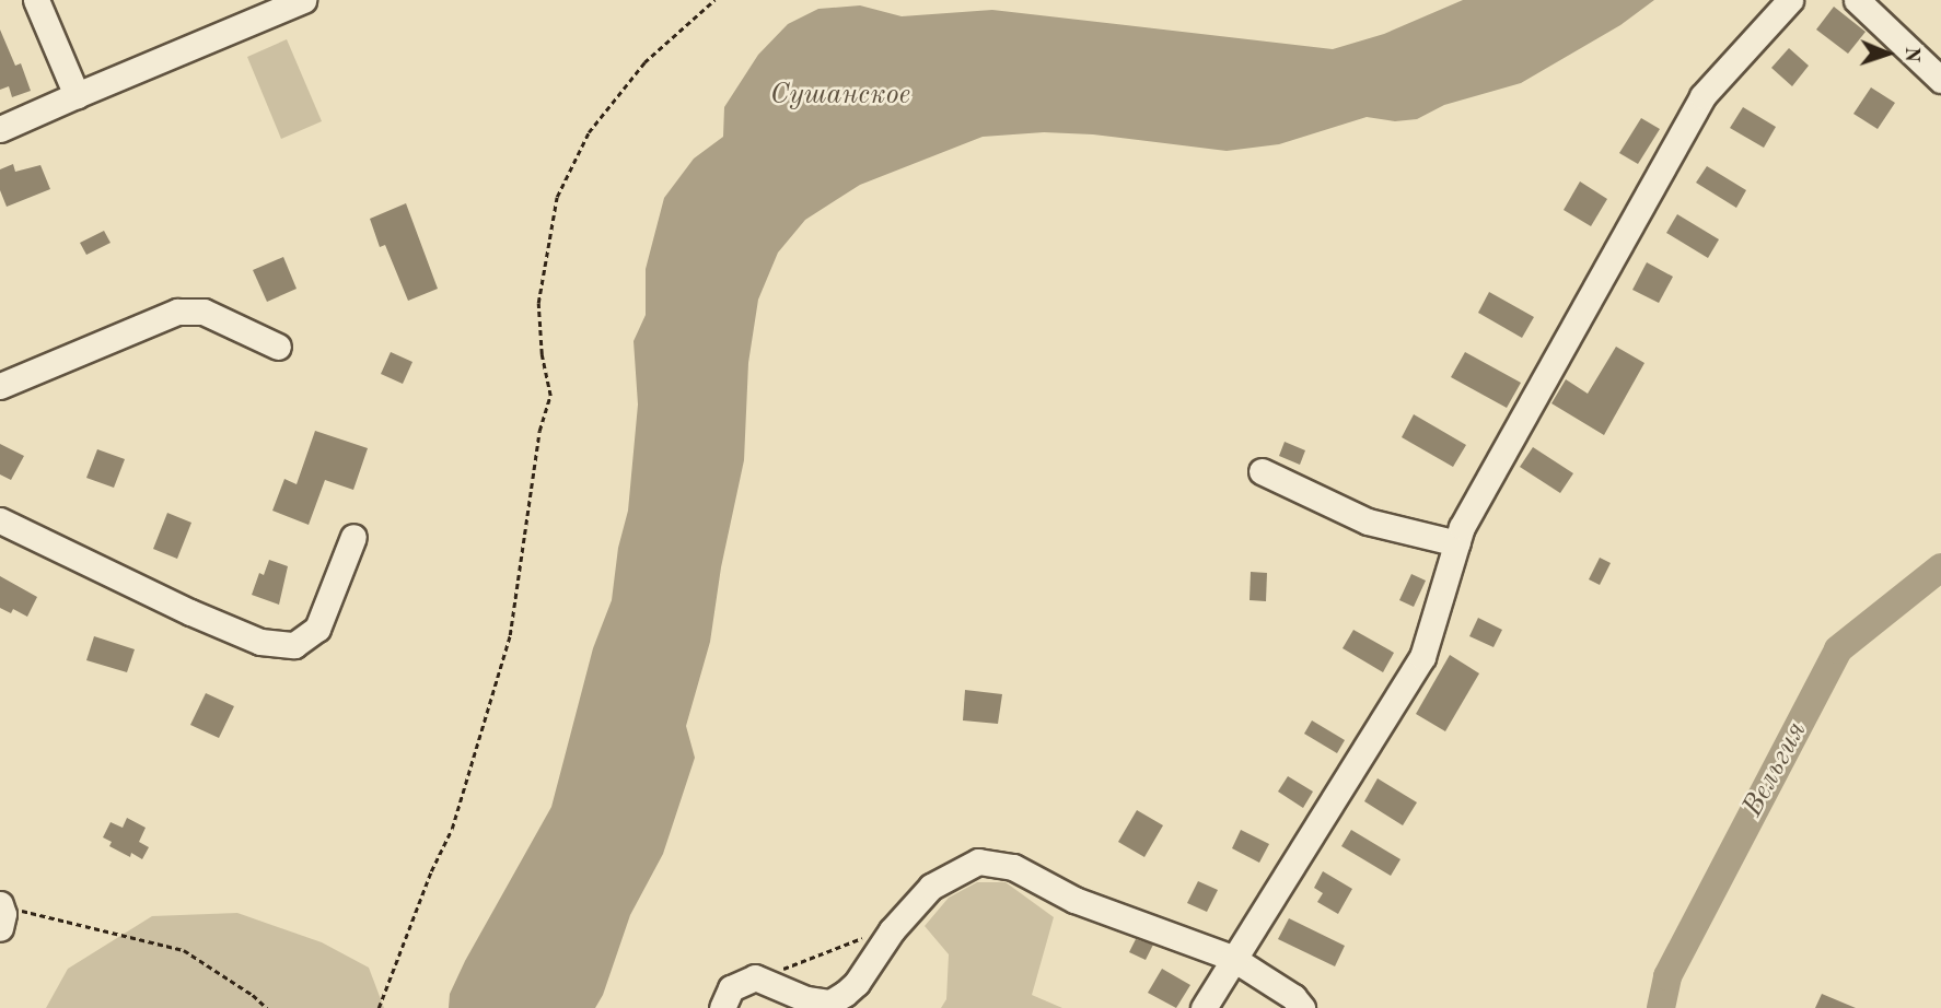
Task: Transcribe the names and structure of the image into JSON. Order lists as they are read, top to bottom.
{
  "water": ["Сушанское", "Вельгия"],
  "north": "right"
}
